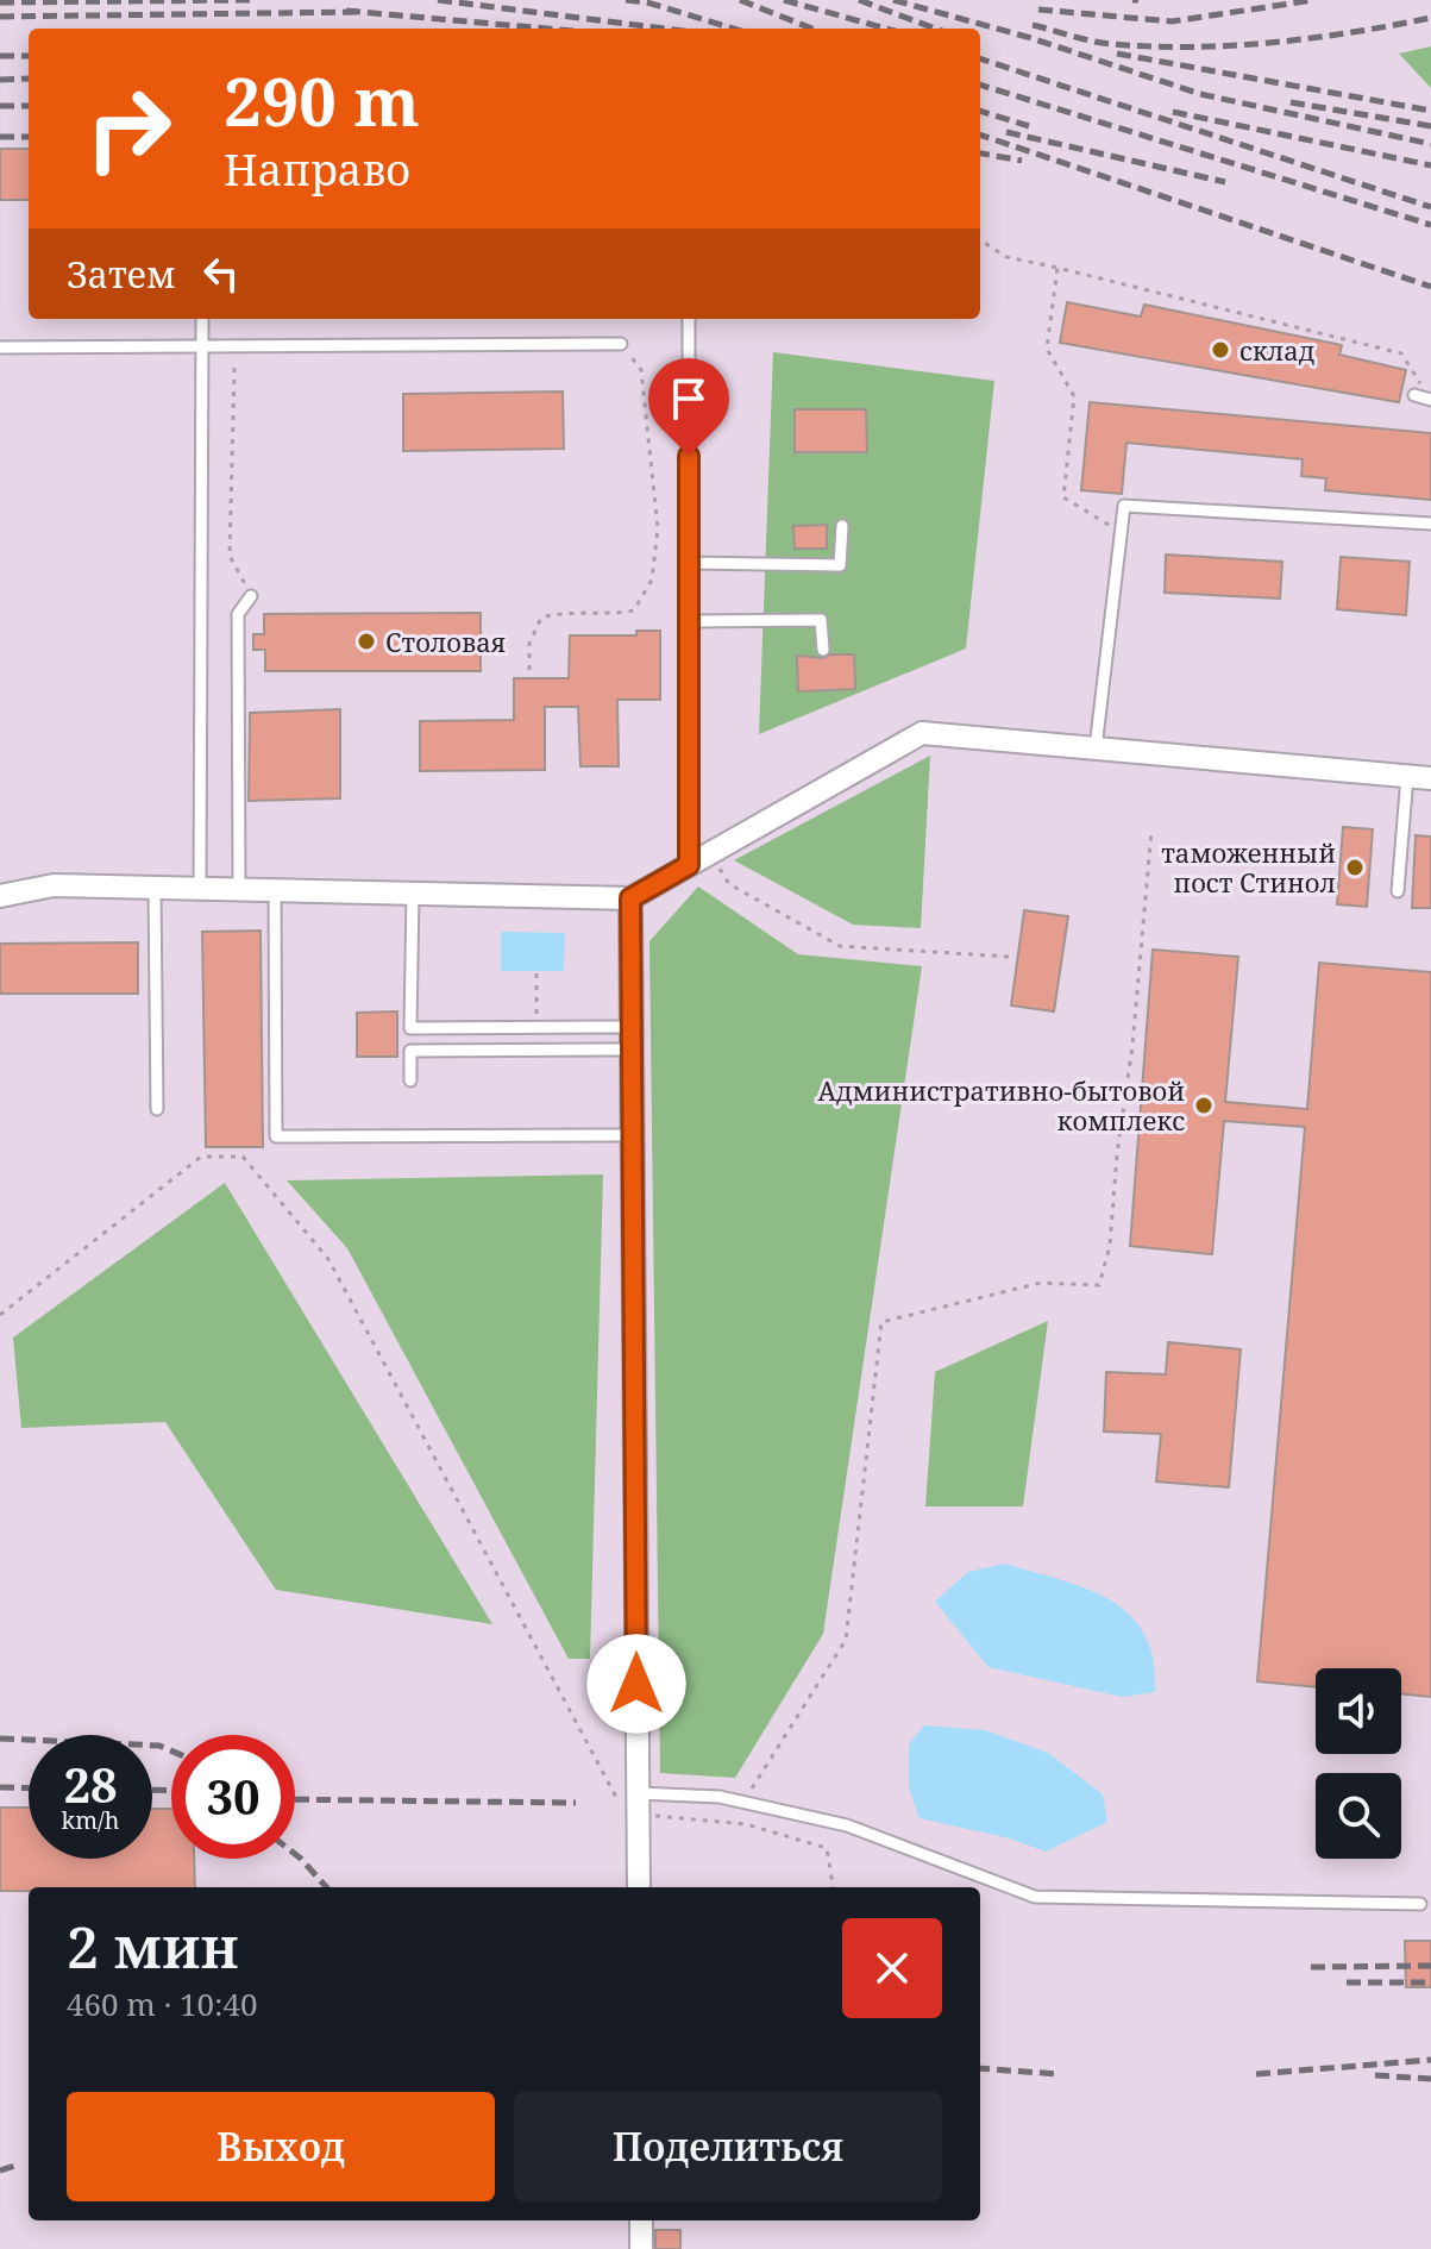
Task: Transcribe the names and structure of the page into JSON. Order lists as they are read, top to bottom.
{
  "places": [
    "склад",
    "Столовая",
    "таможенный пост Стинол",
    "Административно-бытовой комплекс"
  ],
  "page": {
    "turn": ["290 m", "Направо"],
    "then": "Затем",
    "speed": "28 km/h",
    "limit": "30",
    "heading": ["2 мин", "460 m · 10:40"],
    "buttons": ["Выход", "Поделиться"]
  }
}
